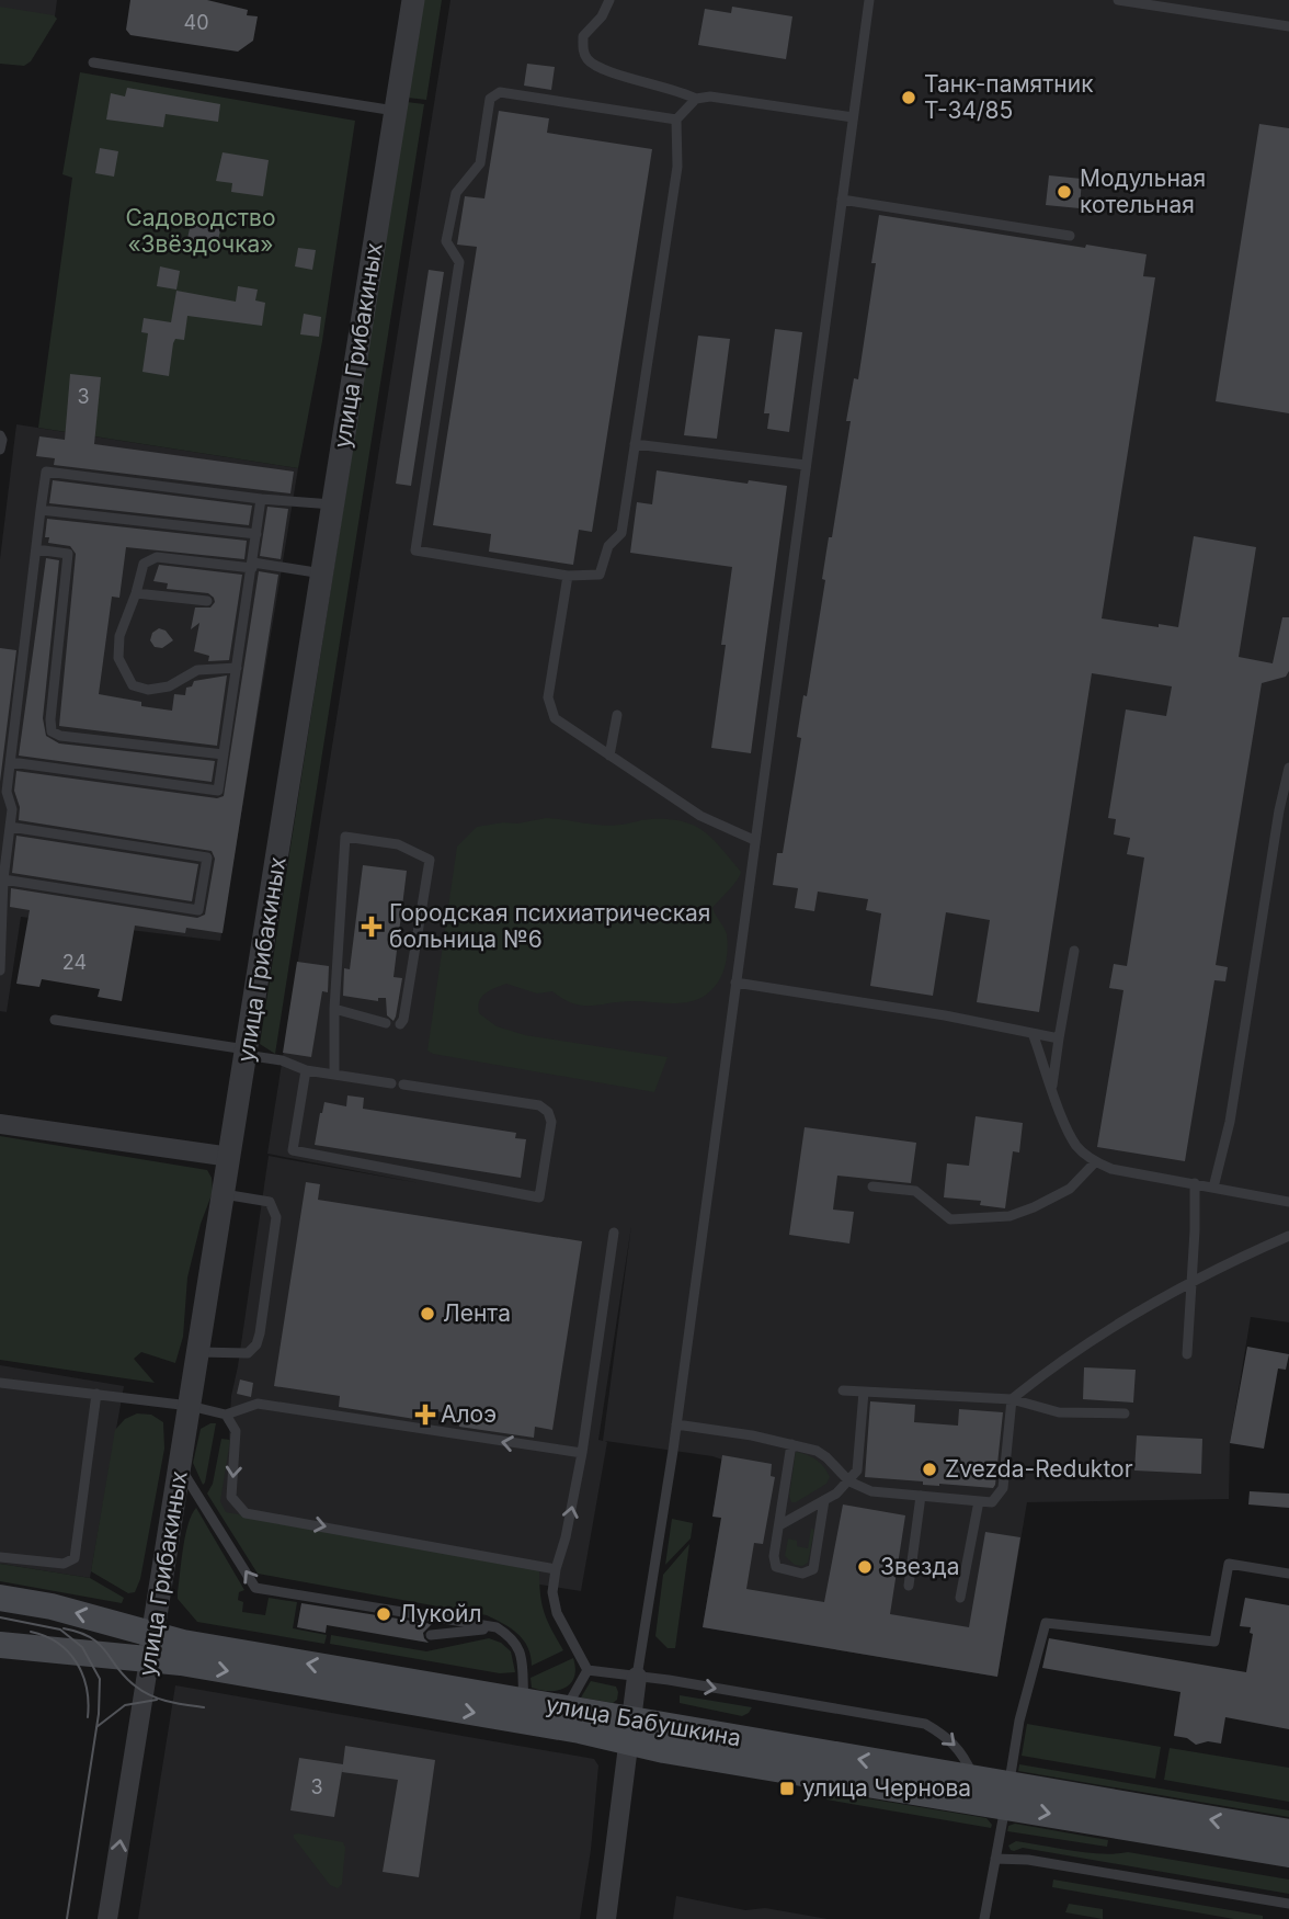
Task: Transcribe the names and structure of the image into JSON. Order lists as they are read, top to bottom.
{
  "streets": {
    "main road": ["улица Бабушкина"],
    "street": ["улица Грибакиных"]
  },
  "crossings": [
    ["улица Грибакиных", "улица Бабушкина"]
  ],
  "parks": ["Садоводство «Звёздочка»"],
  "places": {
    "other": [
      "Танк-памятник Т-34/85",
      "Модульная котельная",
      "Лента",
      "Zvezda-Reduktor",
      "Звезда",
      "Лукойл"
    ],
    "health": ["Городская психиатрическая больница №6", "Алоэ"],
    "transit": ["улица Чернова"]
  },
  "house_numbers": [
    "40",
    "3",
    "24",
    "3"
  ]
}
